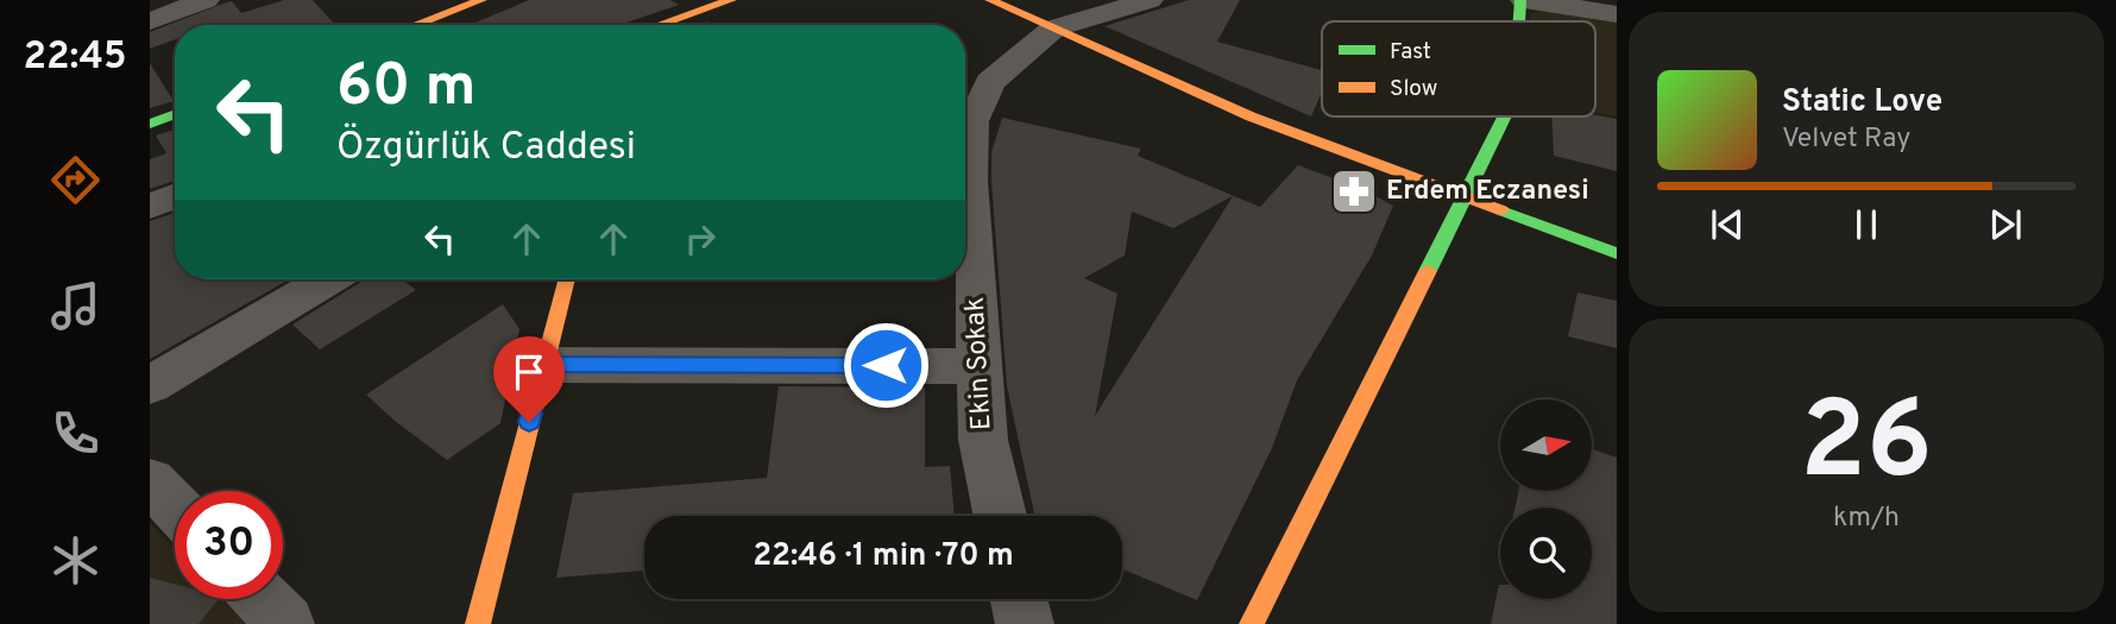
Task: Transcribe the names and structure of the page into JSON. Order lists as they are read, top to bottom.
{
  "streets": {
    "street": ["Ekin Sokak"]
  },
  "places": {
    "pharmacy": ["Erdem Eczanesi"]
  },
  "legend": ["Fast", "Slow"],
  "north": "right",
  "page": {
    "tabs": "22:45",
    "turn": ["60 m", "Özgürlük Caddesi"],
    "song": ["Static Love", "Velvet Ray"],
    "tile": ["26", "km/h"],
    "limit": "30",
    "trip": "22:46 · 1 min · 70 m"
  }
}
